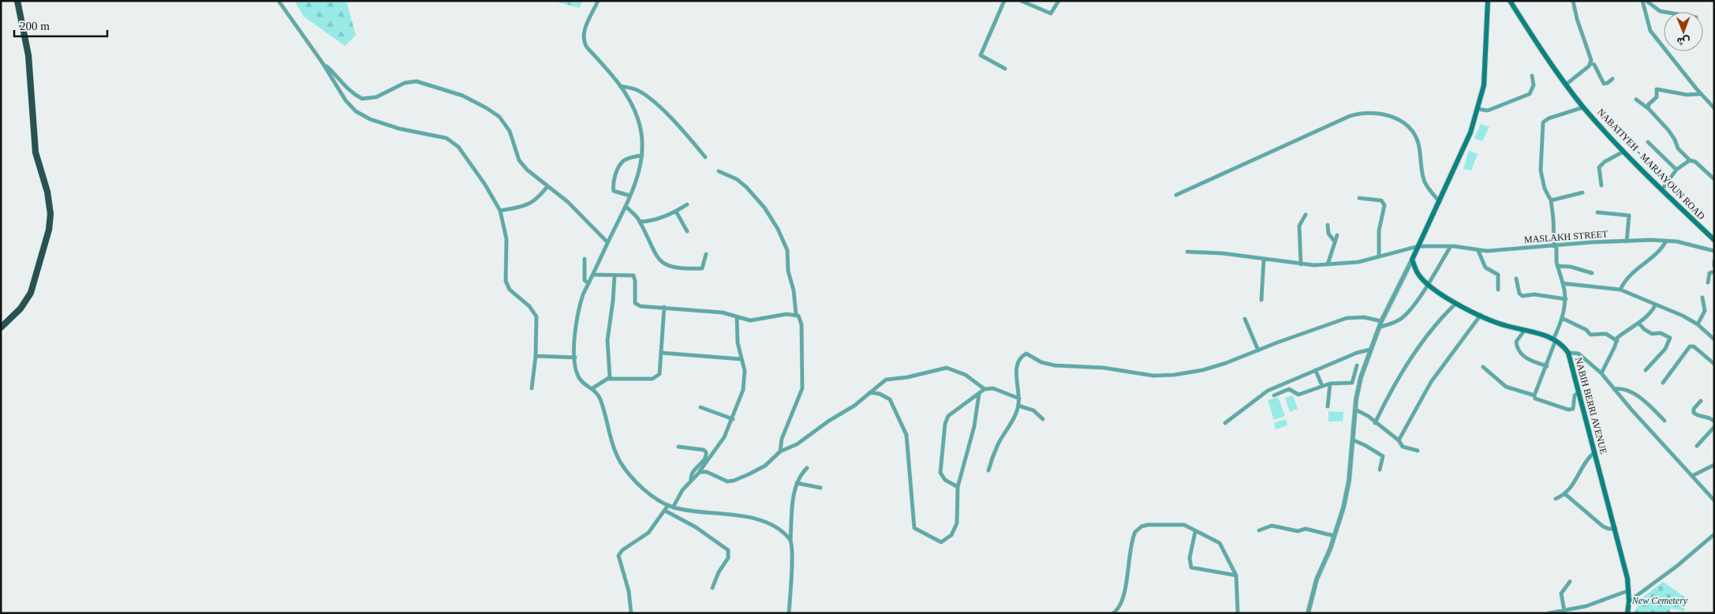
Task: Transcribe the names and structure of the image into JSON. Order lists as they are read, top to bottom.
{
  "streets": {
    "main road": ["NABATIYEH - MARJAYOUN ROAD", "NABIH BERRI AVENUE"],
    "street": ["MASLAKH STREET"]
  },
  "parks": ["New Cemetery"],
  "scale_bar": "200 m",
  "north": "bottom"
}
